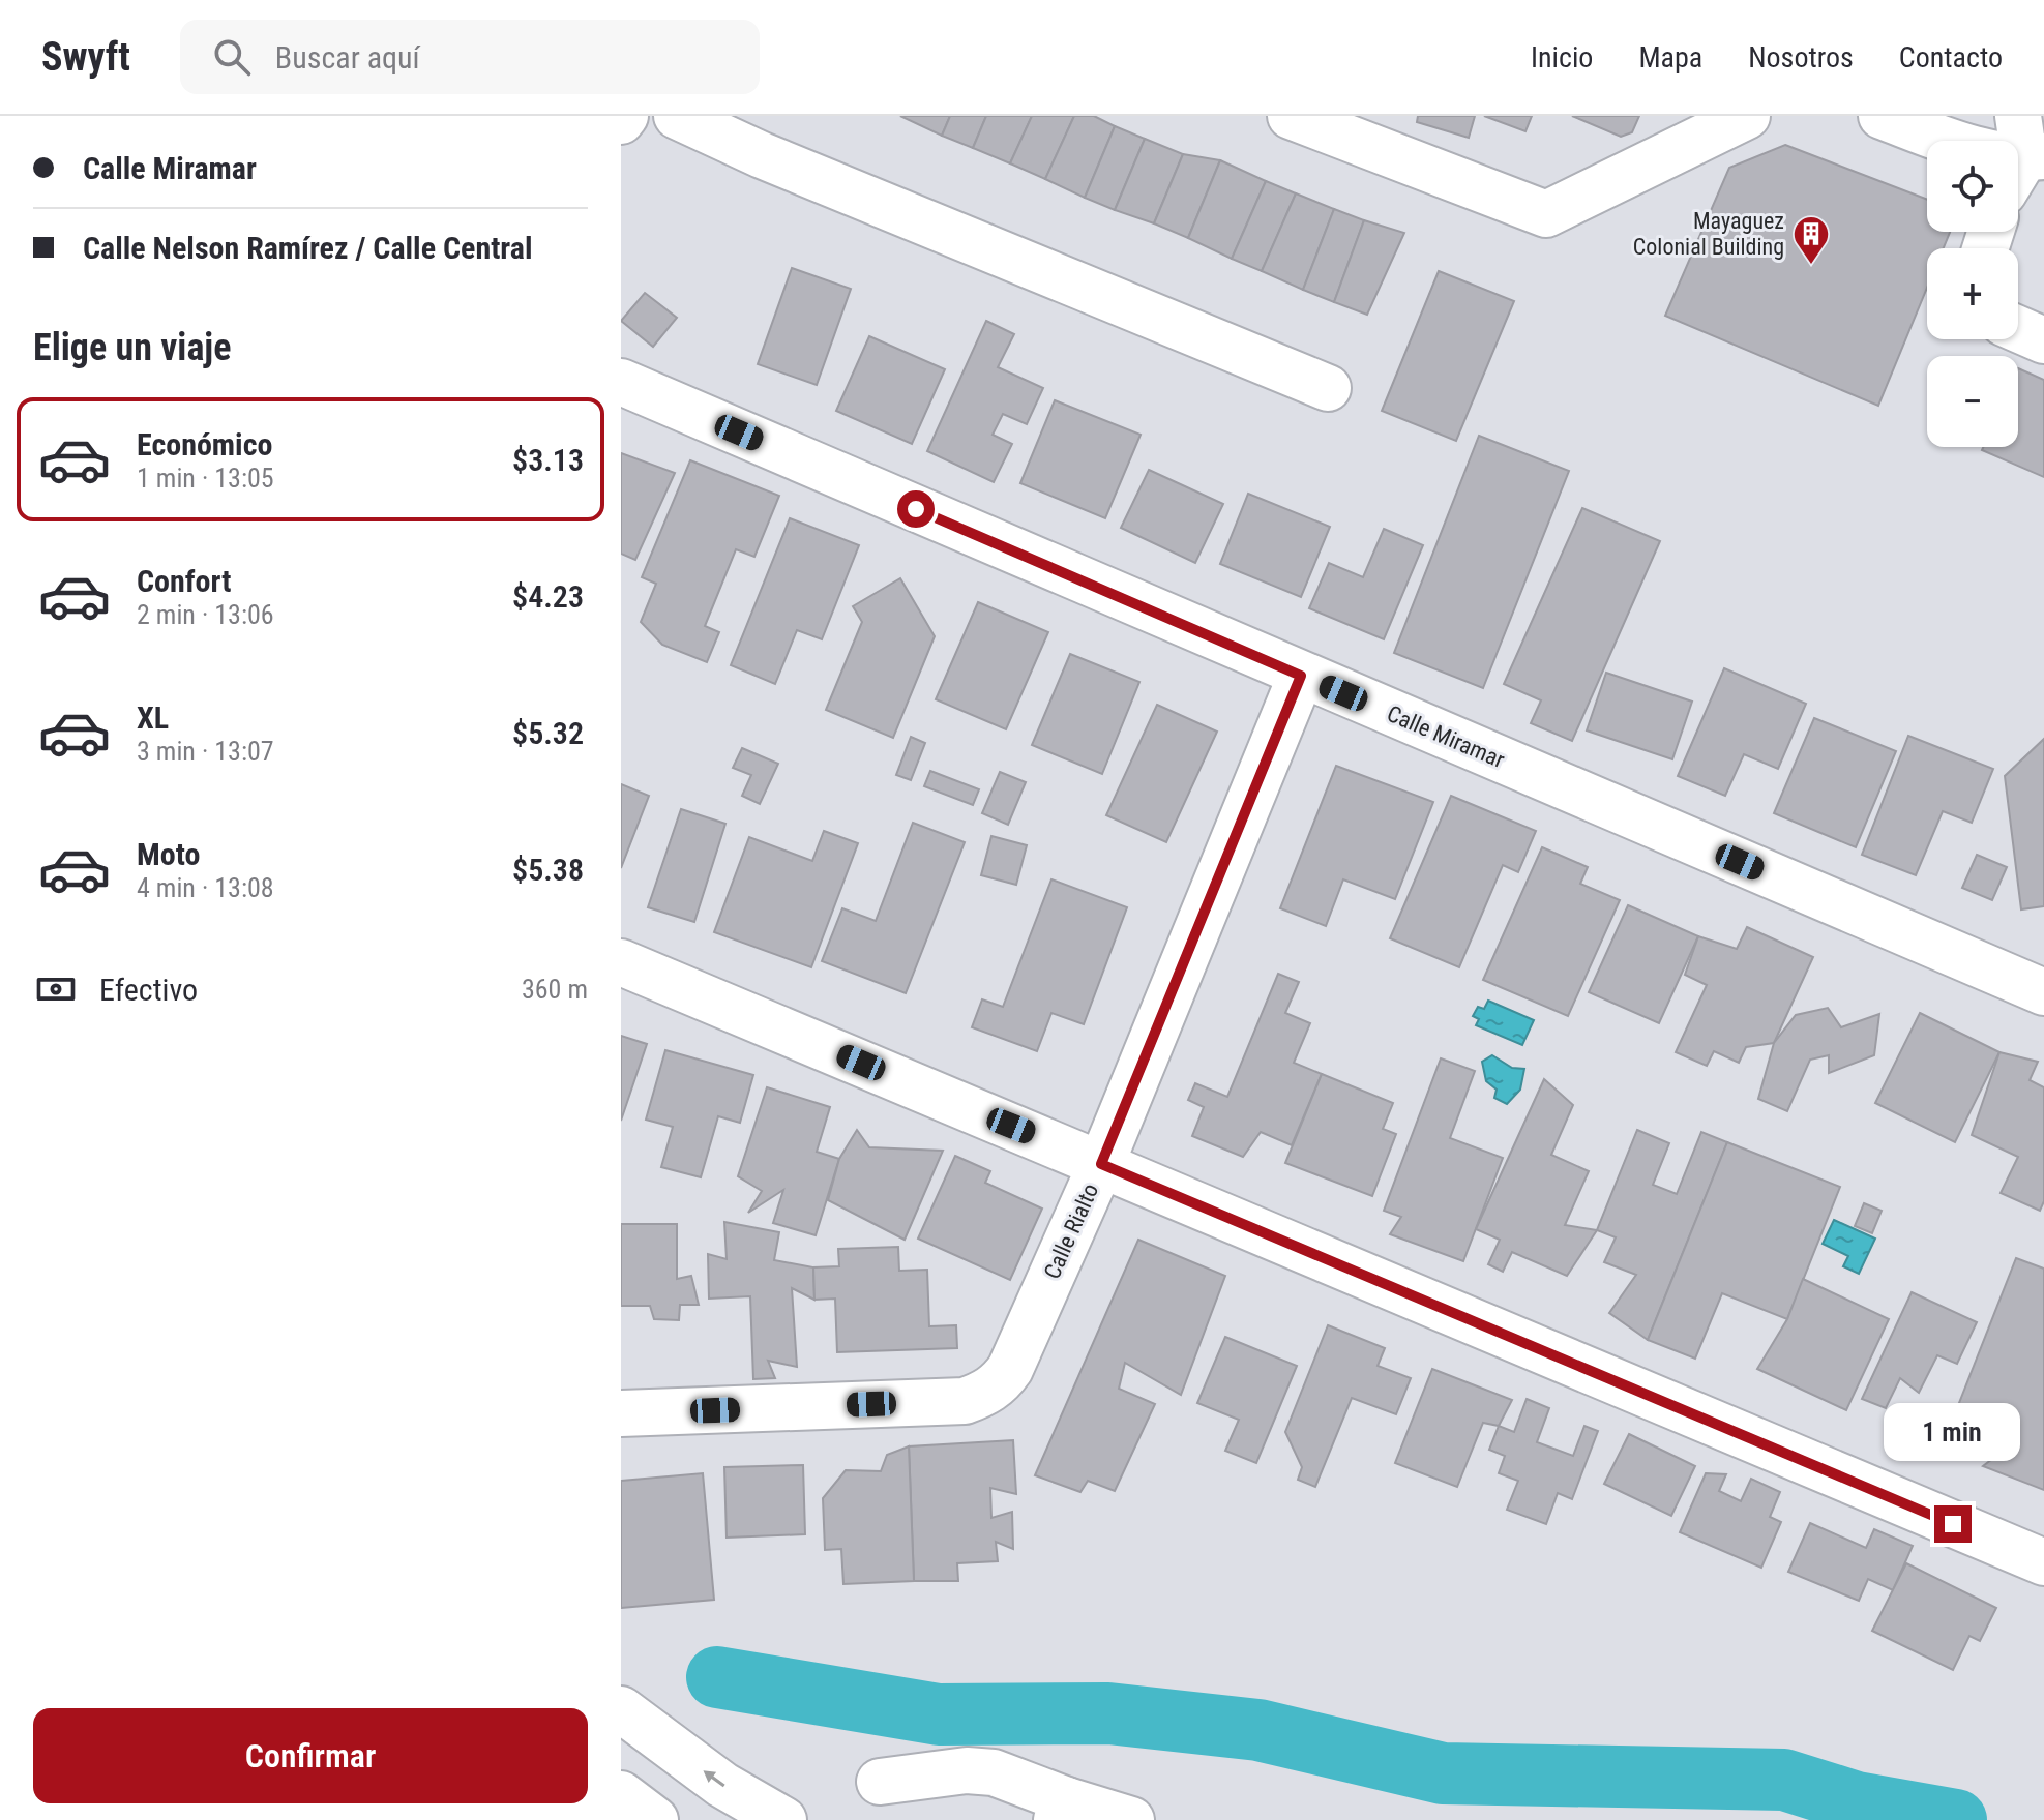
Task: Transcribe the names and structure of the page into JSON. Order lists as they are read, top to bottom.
{
  "streets": {
    "main road": ["Calle Miramar", "Calle Rialto"]
  },
  "crossings": [
    ["Calle Miramar", "Calle Rialto"]
  ],
  "places": {
    "building": ["Mayaguez Colonial Building"]
  },
  "page": {
    "header": "Swyft",
    "search": "Buscar aquí",
    "nav": [
      "Inicio",
      "Mapa",
      "Nosotros",
      "Contacto"
    ],
    "banner": ["Calle Miramar", "Calle Nelson Ramírez / Calle Central"],
    "map_buttons": ["+", "−"],
    "heading": "Elige un viaje",
    "list": [
      {
        "name": "Económico",
        "note": "1 min · 13:05",
        "value": "$3.13"
      },
      {
        "name": "Confort",
        "note": "2 min · 13:06",
        "value": "$4.23"
      },
      {
        "name": "XL",
        "note": "3 min · 13:07",
        "value": "$5.32"
      },
      {
        "name": "Moto",
        "note": "4 min · 13:08",
        "value": "$5.38"
      }
    ],
    "pay": ["Efectivo", "360 m"],
    "bubble": "1 min",
    "buttons": "Confirmar"
  }
}
